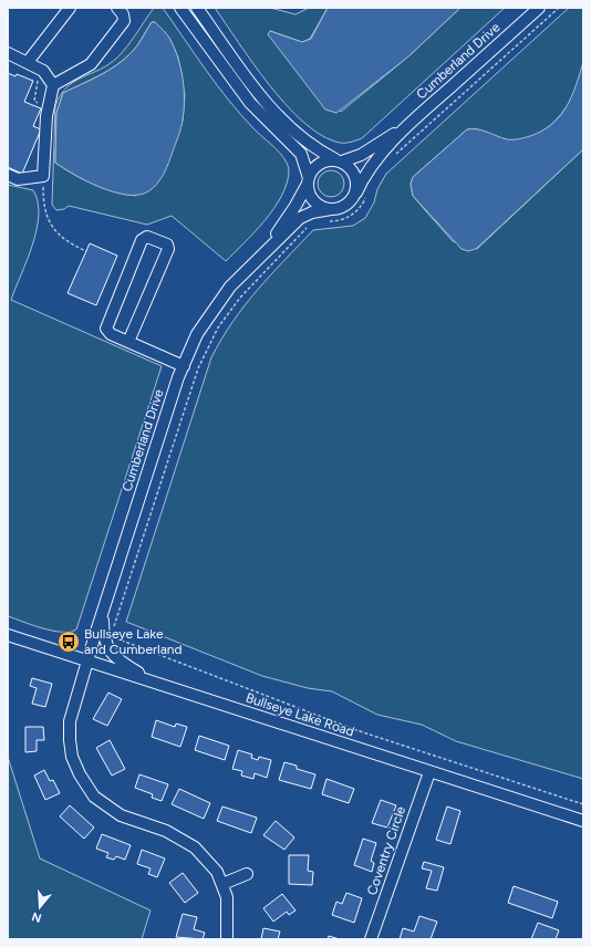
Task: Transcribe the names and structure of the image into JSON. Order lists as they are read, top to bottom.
{
  "streets": {
    "street": ["Cumberland Drive", "Bullseye Lake Road", "Coventry Circle"]
  },
  "crossings": [
    ["Cumberland Drive", "Bullseye Lake Road"],
    ["Bullseye Lake Road", "Coventry Circle"]
  ],
  "places": {
    "bus stop": ["Bullseye Lake and Cumberland"]
  },
  "north": "bottom"
}
